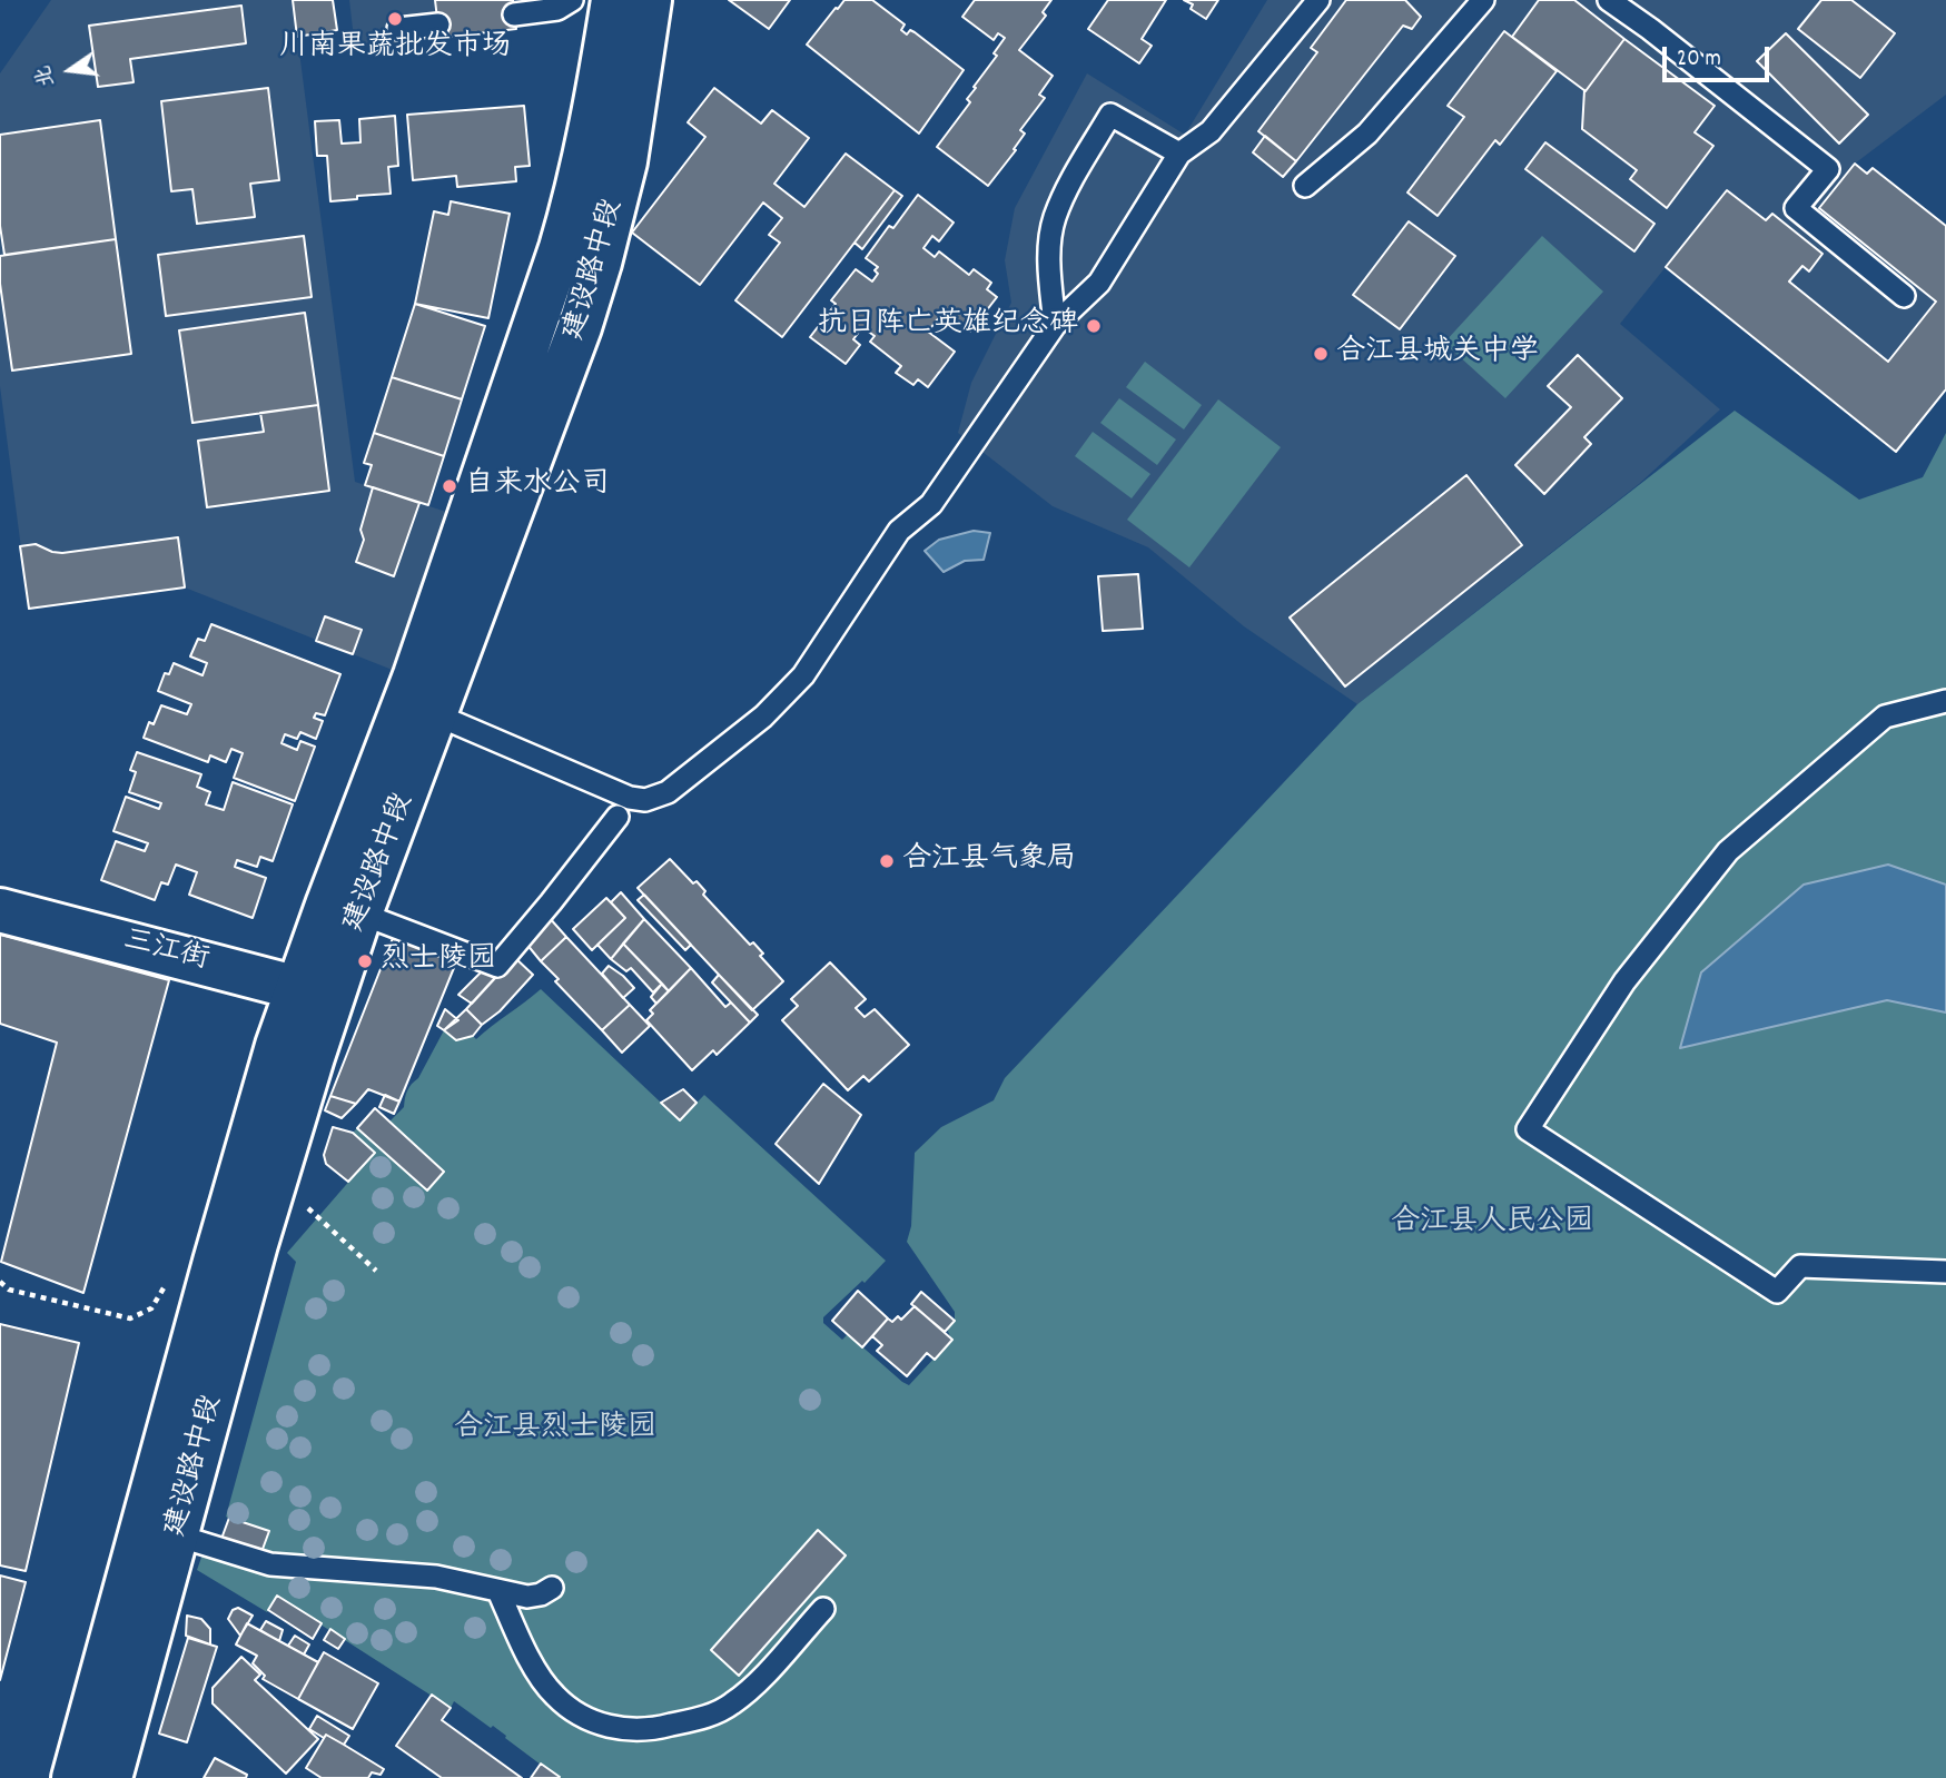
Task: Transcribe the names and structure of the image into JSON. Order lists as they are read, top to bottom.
{
  "streets": {
    "main road": ["建设路中段", "三江街"]
  },
  "crossings": [
    ["建设路中段", "三江街"]
  ],
  "parks": ["合江县人民公园", "合江县烈士陵园"],
  "places": [
    "川南果蔬批发市场",
    "抗日阵亡英雄纪念碑",
    "合江县城关中学",
    "自来水公司",
    "合江县气象局",
    "烈士陵园"
  ],
  "scale_bar": "20 m",
  "north": "left"
}
